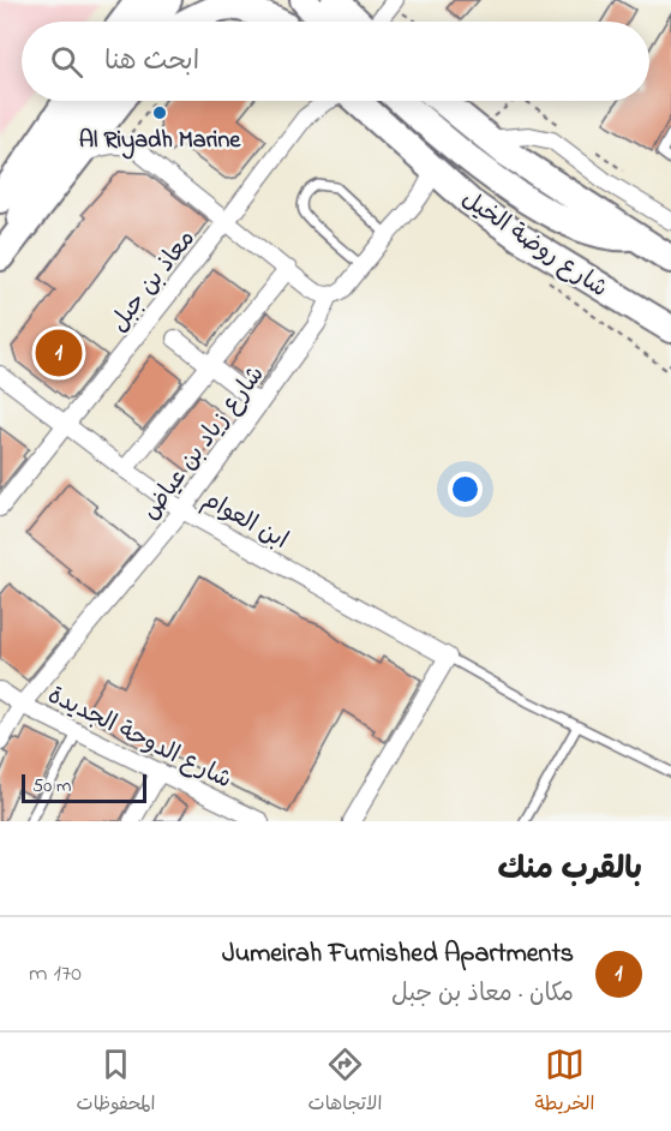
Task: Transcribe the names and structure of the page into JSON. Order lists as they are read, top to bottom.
{
  "streets": {
    "main road": ["شارع روضة الخيل"],
    "street": [
      "معاذ بن جبل",
      "شارع زياد بن عياض",
      "ابن العوام",
      "شارع الدوحة الجديدة"
    ]
  },
  "crossings": [
    ["شارع روضة الخيل", "شارع زياد بن عياض"],
    ["معاذ بن جبل", "ابن العوام"],
    ["شارع زياد بن عياض", "ابن العوام"],
    ["شارع زياد بن عياض", "شارع الدوحة الجديدة"]
  ],
  "places": ["Al Riyadh Marine"],
  "scale_bar": "50 m",
  "page": {
    "search": "ابحث هنا",
    "pins": "1",
    "scale": "50 m",
    "heading": "بالقرب منك",
    "list": [
      {
        "mark": "1",
        "name": "Jumeirah Furnished Apartments",
        "note": "مكان · معاذ بن جبل",
        "value": "170 m"
      }
    ],
    "nav": ["الخريطة", "الاتجاهات", "المحفوظات"]
  }
}
